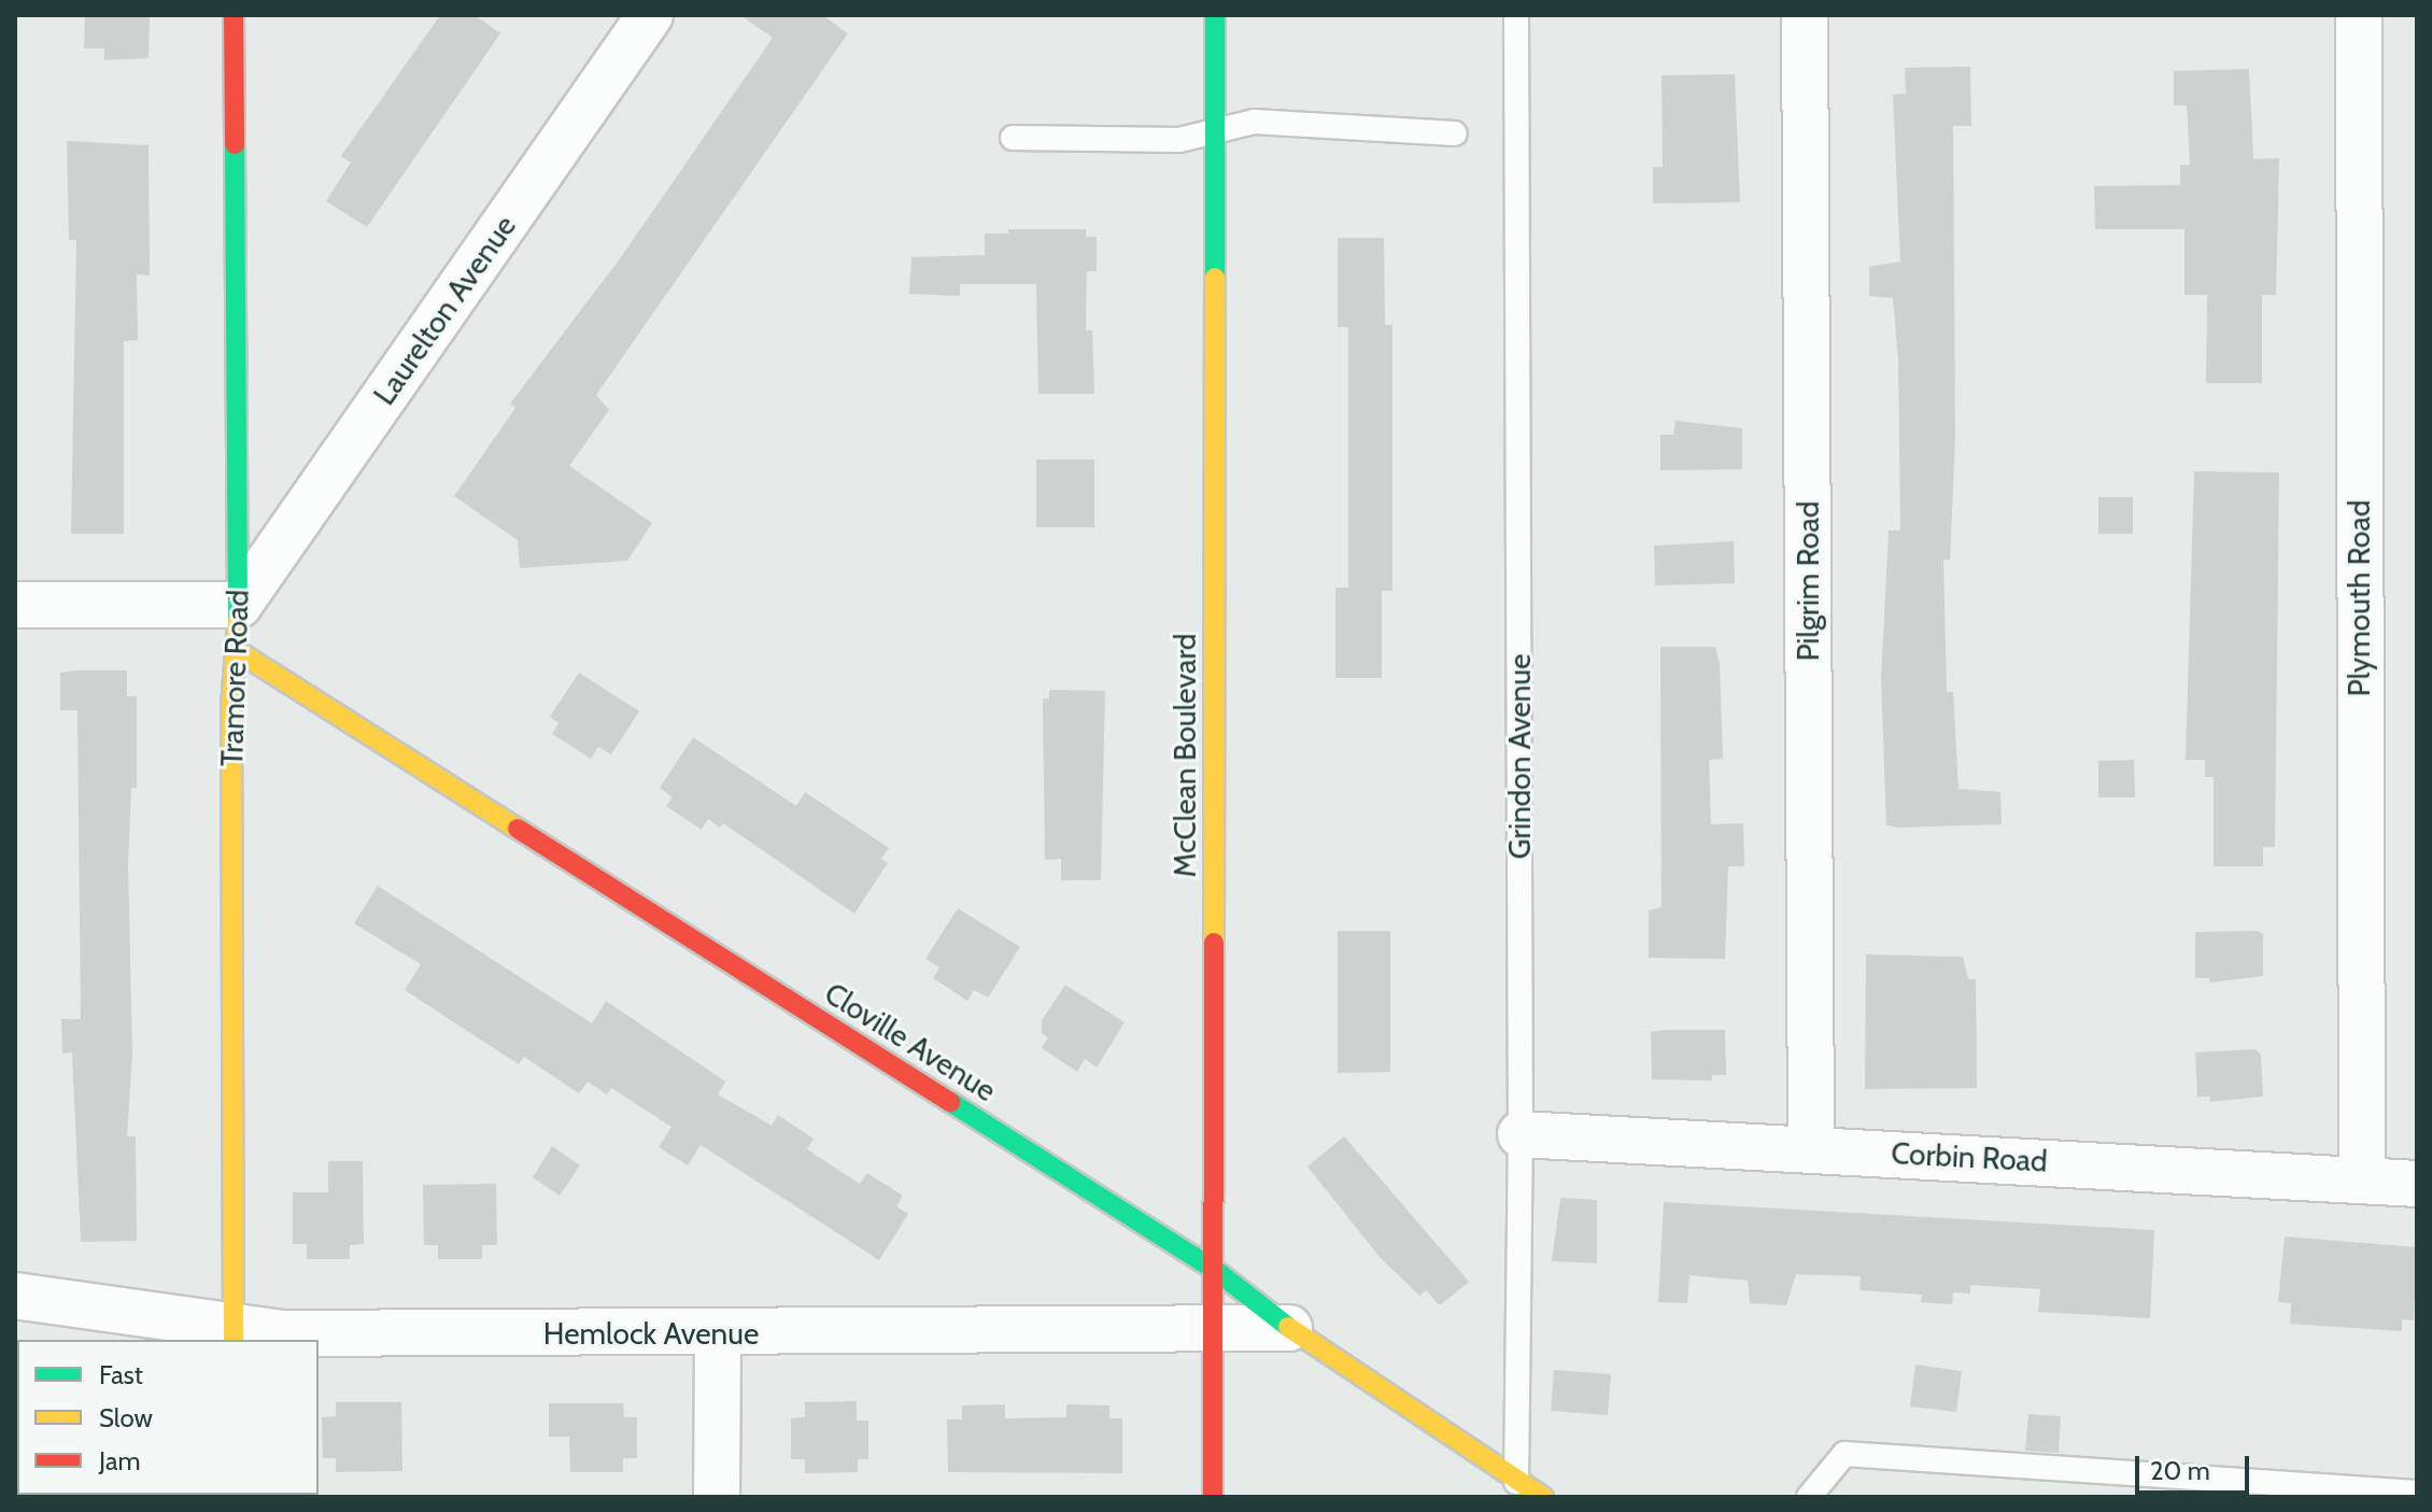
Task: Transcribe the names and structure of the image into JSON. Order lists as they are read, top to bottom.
{
  "streets": {
    "street": [
      "Laurelton Avenue",
      "Pilgrim Road",
      "Plymouth Road",
      "Tramore Road",
      "McClean Boulevard",
      "Cloville Avenue",
      "Corbin Road",
      "Hemlock Avenue"
    ],
    "lane": ["Grindon Avenue"]
  },
  "crossings": [
    ["Laurelton Avenue", "Tramore Road"],
    ["Pilgrim Road", "Corbin Road"],
    ["Plymouth Road", "Corbin Road"],
    ["Tramore Road", "Cloville Avenue"],
    ["Tramore Road", "Hemlock Avenue"],
    ["McClean Boulevard", "Cloville Avenue"],
    ["McClean Boulevard", "Hemlock Avenue"],
    ["Grindon Avenue", "Cloville Avenue"],
    ["Grindon Avenue", "Corbin Road"],
    ["Cloville Avenue", "Hemlock Avenue"]
  ],
  "legend": ["Fast", "Slow", "Jam"],
  "scale_bar": "20 m"
}
